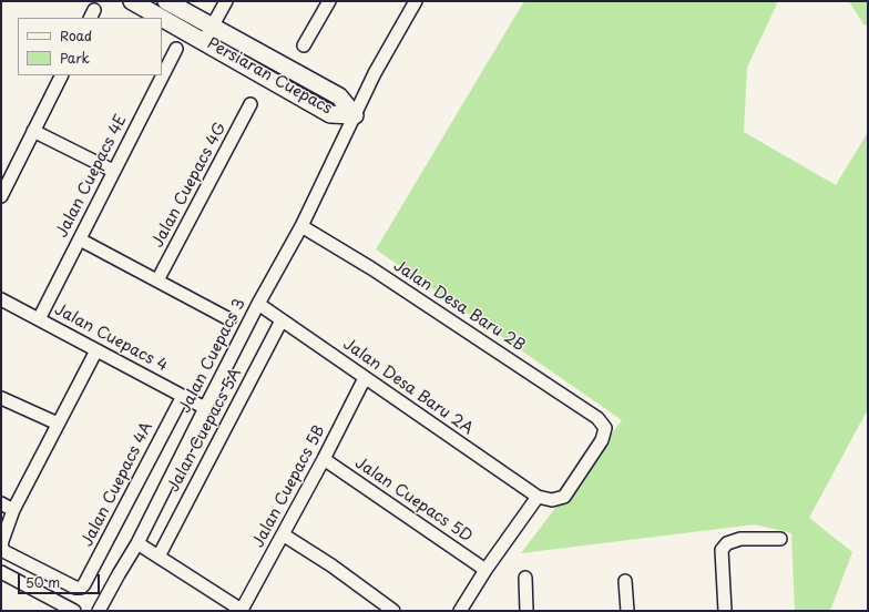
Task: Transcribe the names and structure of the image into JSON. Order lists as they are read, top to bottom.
{
  "streets": {
    "street": [
      "Persiaran Cuepacs",
      "Jalan Cuepacs 4E",
      "Jalan Cuepacs 4G",
      "Jalan Desa Baru 2B",
      "Jalan Cuepacs 4",
      "Jalan Cuepacs 3",
      "Jalan Desa Baru 2A",
      "Jalan Cuepacs 5A",
      "Jalan Cuepacs 4A",
      "Jalan Cuepacs 5B",
      "Jalan Cuepacs 5D"
    ]
  },
  "crossings": [
    ["Persiaran Cuepacs", "Jalan Cuepacs 3"],
    ["Jalan Cuepacs 4E", "Jalan Cuepacs 4"],
    ["Jalan Desa Baru 2B", "Jalan Cuepacs 3"],
    ["Jalan Desa Baru 2B", "Jalan Desa Baru 2A"],
    ["Jalan Cuepacs 4", "Jalan Cuepacs 3"],
    ["Jalan Cuepacs 4", "Jalan Cuepacs 4A"],
    ["Jalan Cuepacs 3", "Jalan Desa Baru 2A"],
    ["Jalan Desa Baru 2A", "Jalan Cuepacs 5A"],
    ["Jalan Desa Baru 2A", "Jalan Cuepacs 5B"],
    ["Jalan Cuepacs 5B", "Jalan Cuepacs 5D"]
  ],
  "legend": ["Road", "Park"],
  "scale_bar": "50 m"
}
